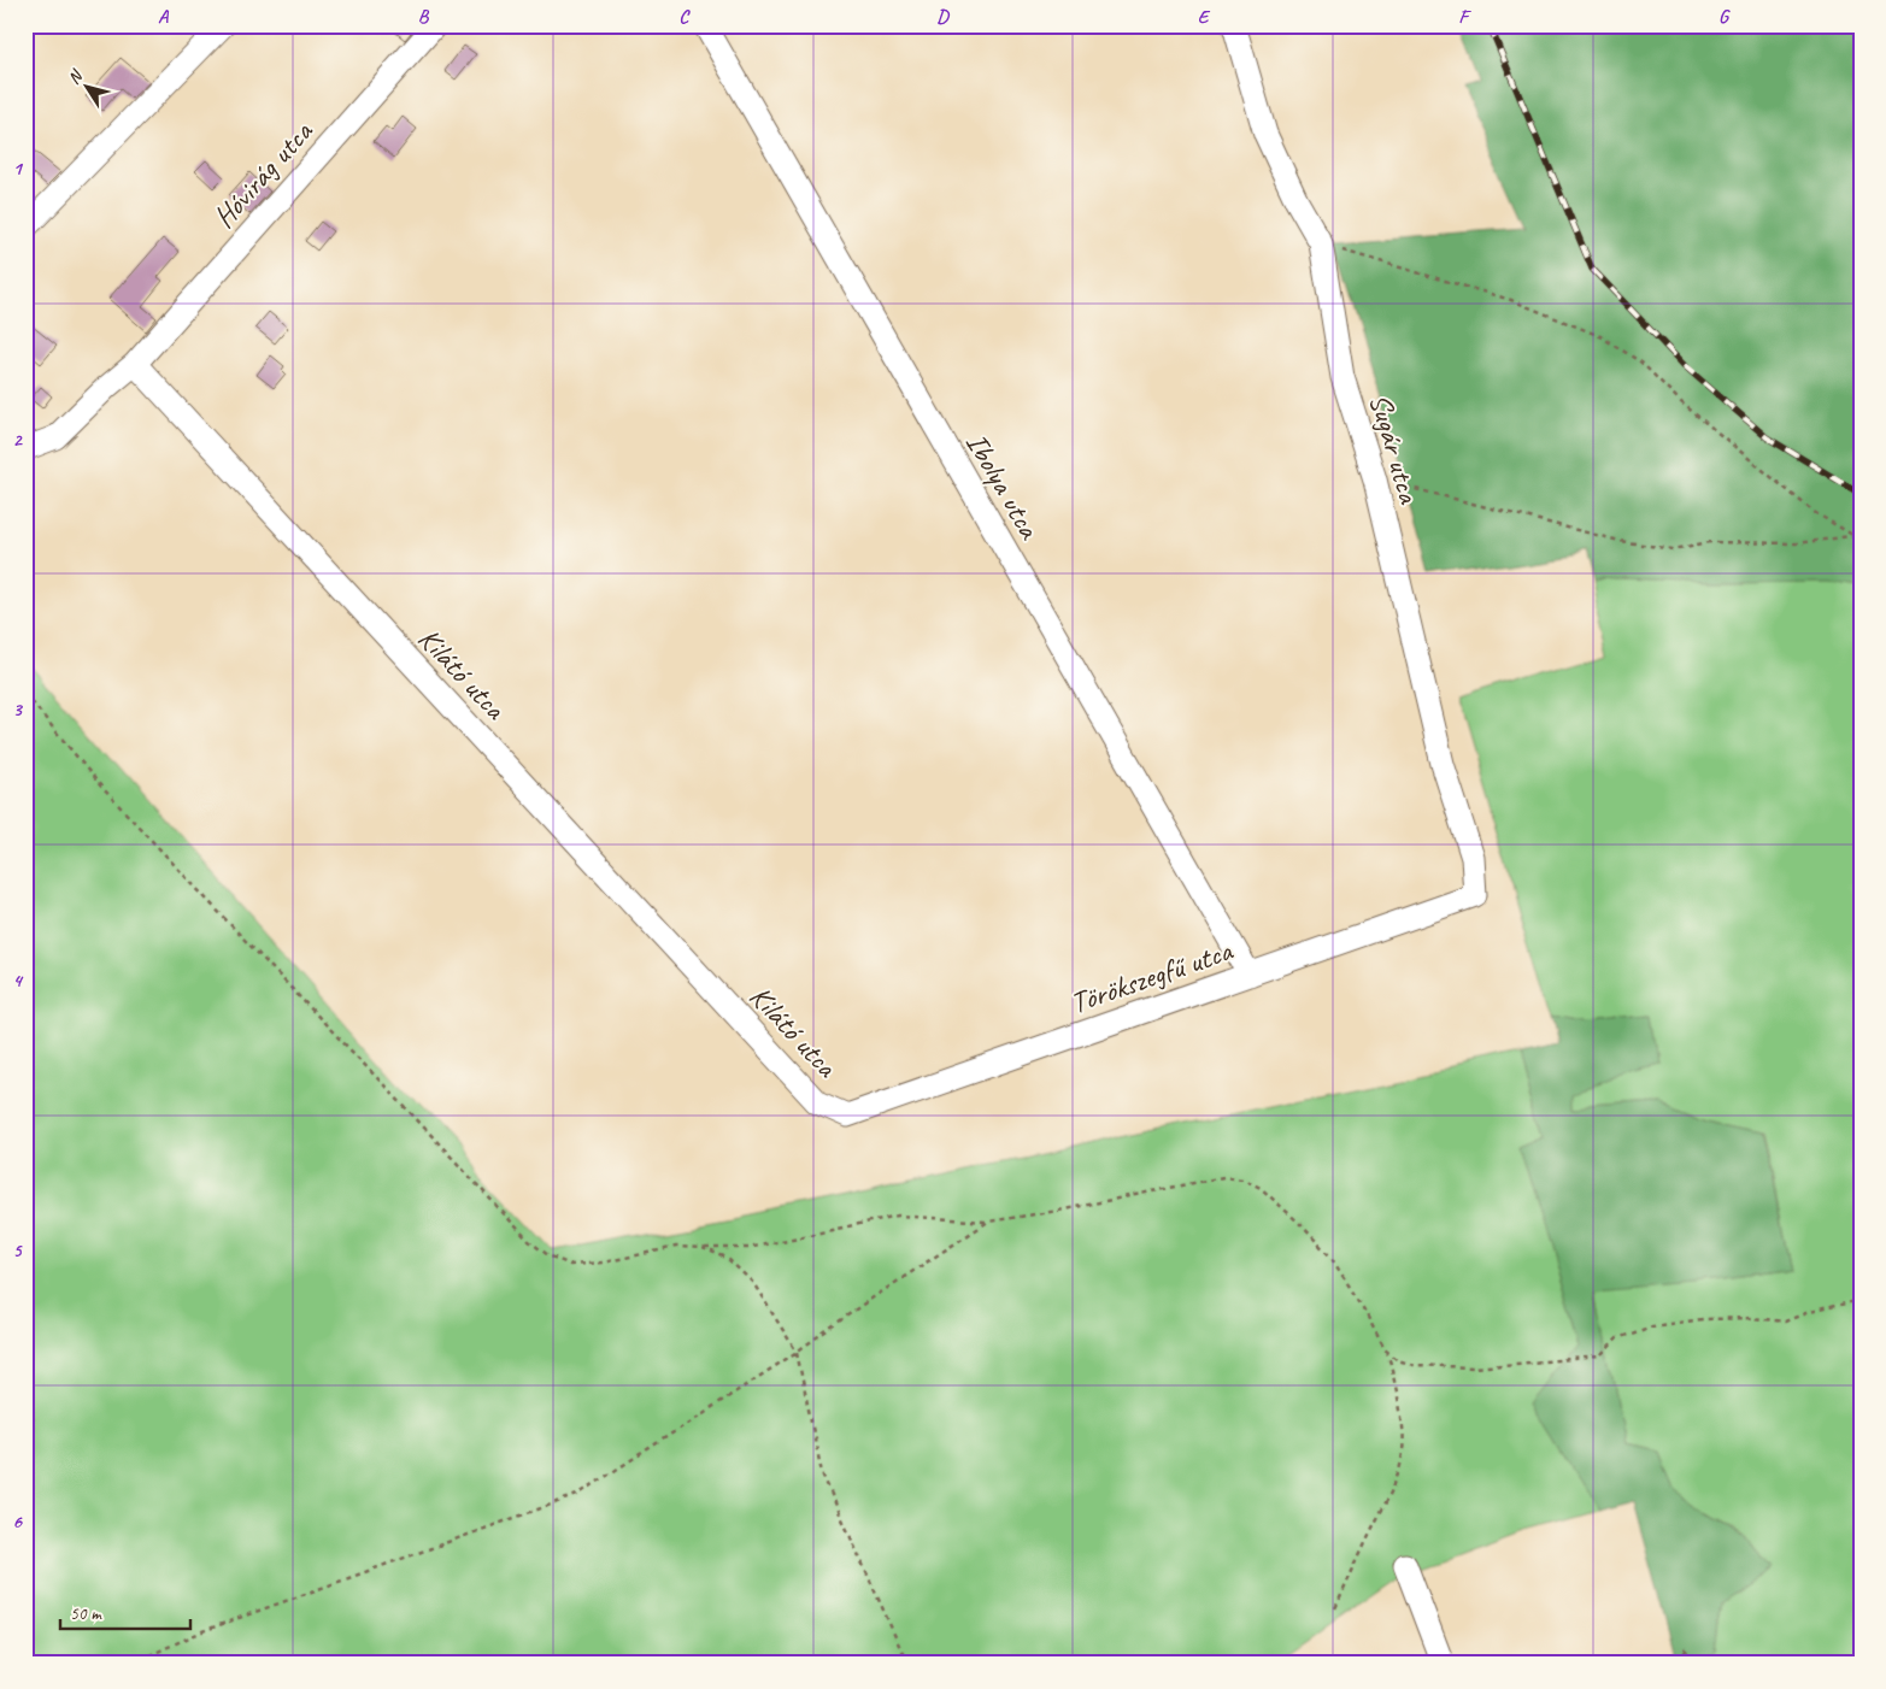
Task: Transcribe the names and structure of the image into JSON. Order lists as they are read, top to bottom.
{
  "streets": {
    "street": [
      "Hóvirág utca",
      "Sugár utca",
      "Ibolya utca",
      "Kilátó utca",
      "Törökszegfű utca"
    ]
  },
  "crossings": [
    ["Hóvirág utca", "Kilátó utca"],
    ["Sugár utca", "Törökszegfű utca"],
    ["Ibolya utca", "Törökszegfű utca"],
    ["Kilátó utca", "Törökszegfű utca"]
  ],
  "scale_bar": "50 m",
  "north": "top left",
  "grid": {
    "columns": [
      "A",
      "B",
      "C",
      "D",
      "E",
      "F",
      "G"
    ],
    "rows": [
      "1",
      "2",
      "3",
      "4",
      "5",
      "6"
    ]
  }
}
